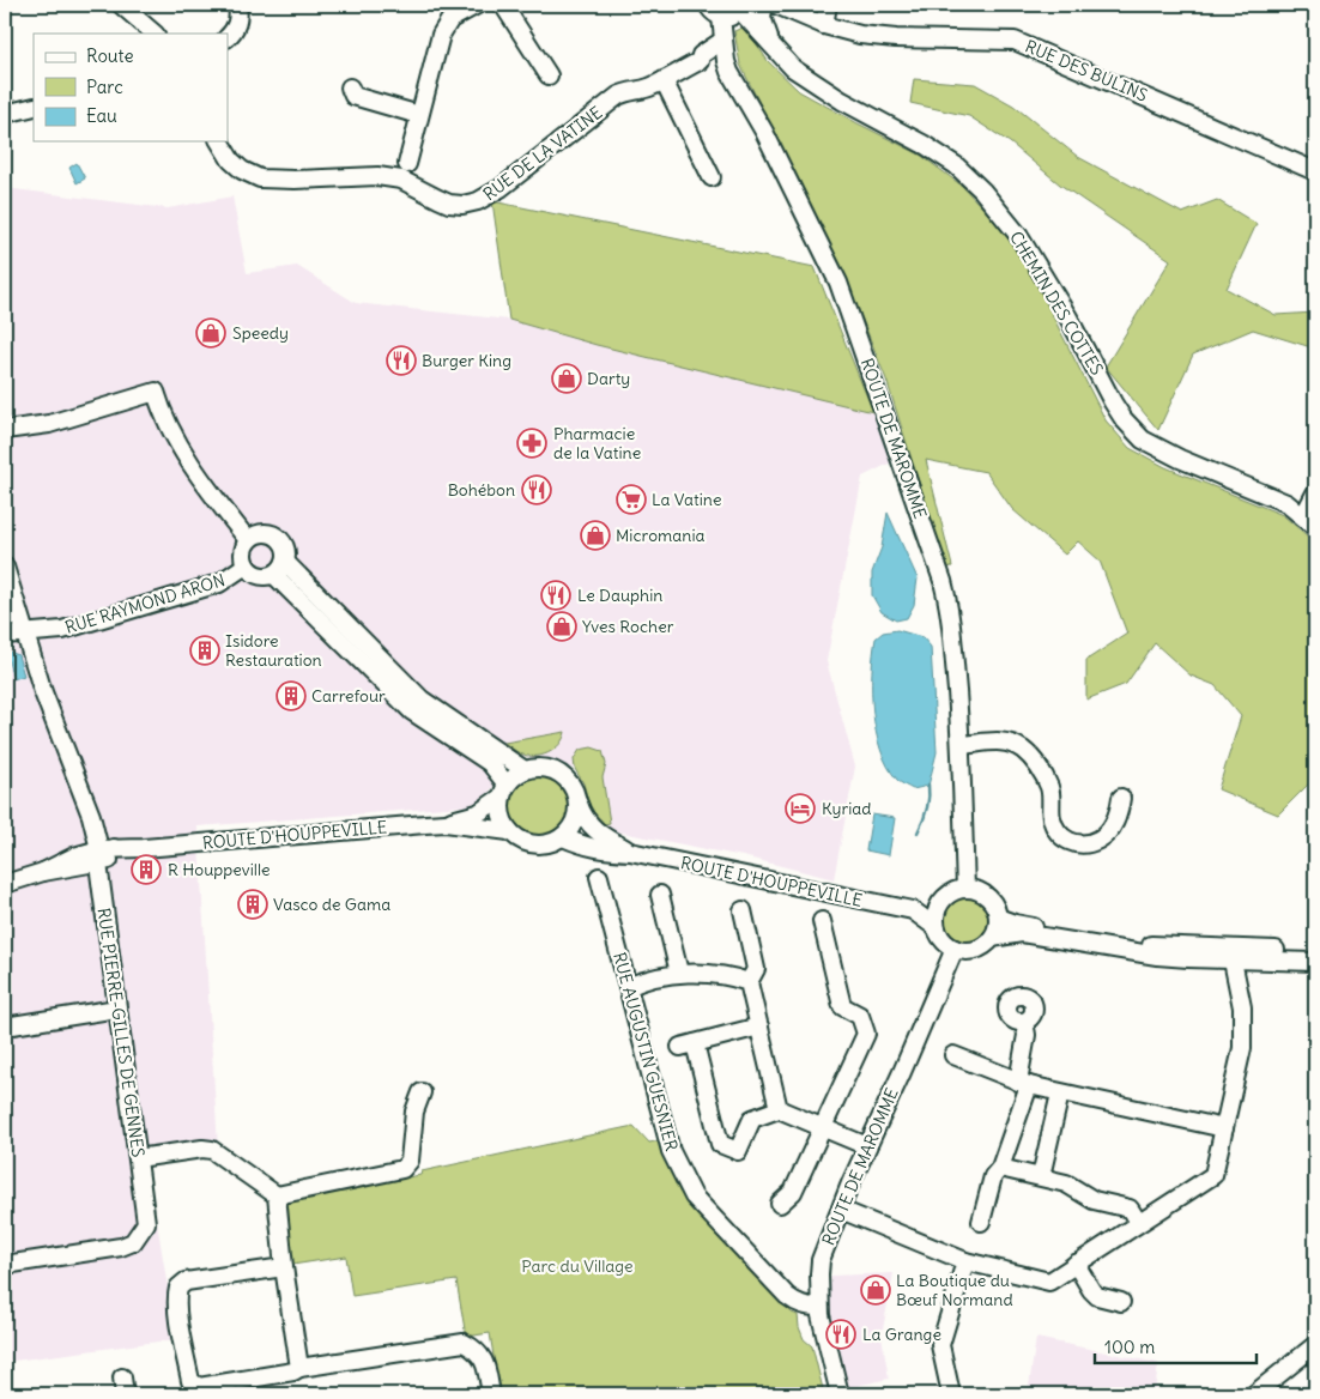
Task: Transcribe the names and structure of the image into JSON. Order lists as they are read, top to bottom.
{
  "streets": {
    "street": [
      "RUE DES BULINS",
      "RUE DE LA VATINE",
      "CHEMIN DES COTTES",
      "ROUTE DE MAROMME",
      "RUE RAYMOND ARON",
      "ROUTE D'HOUPPEVILLE",
      "RUE PIERRE-GILLES DE GENNES",
      "RUE AUGUSTIN GUESNIER"
    ]
  },
  "crossings": [
    ["RUE DE LA VATINE", "ROUTE DE MAROMME"],
    ["ROUTE DE MAROMME", "ROUTE D'HOUPPEVILLE"],
    ["ROUTE DE MAROMME", "RUE AUGUSTIN GUESNIER"],
    ["RUE RAYMOND ARON", "RUE PIERRE-GILLES DE GENNES"],
    ["ROUTE D'HOUPPEVILLE", "RUE PIERRE-GILLES DE GENNES"]
  ],
  "parks": ["Parc du Village"],
  "places": {
    "shop": [
      "Speedy",
      "Darty",
      "Micromania",
      "Yves Rocher",
      "La Boutique du Bœuf Normand"
    ],
    "restaurant": [
      "Burger King",
      "Bohébon",
      "Le Dauphin",
      "La Grange"
    ],
    "pharmacy": ["Pharmacie de la Vatine"],
    "supermarket": ["La Vatine"],
    "building": [
      "Isidore Restauration",
      "Carrefour",
      "R Houppeville",
      "Vasco de Gama"
    ],
    "hotel": ["Kyriad"]
  },
  "legend": ["Route", "Parc", "Eau"],
  "scale_bar": "100 m"
}
